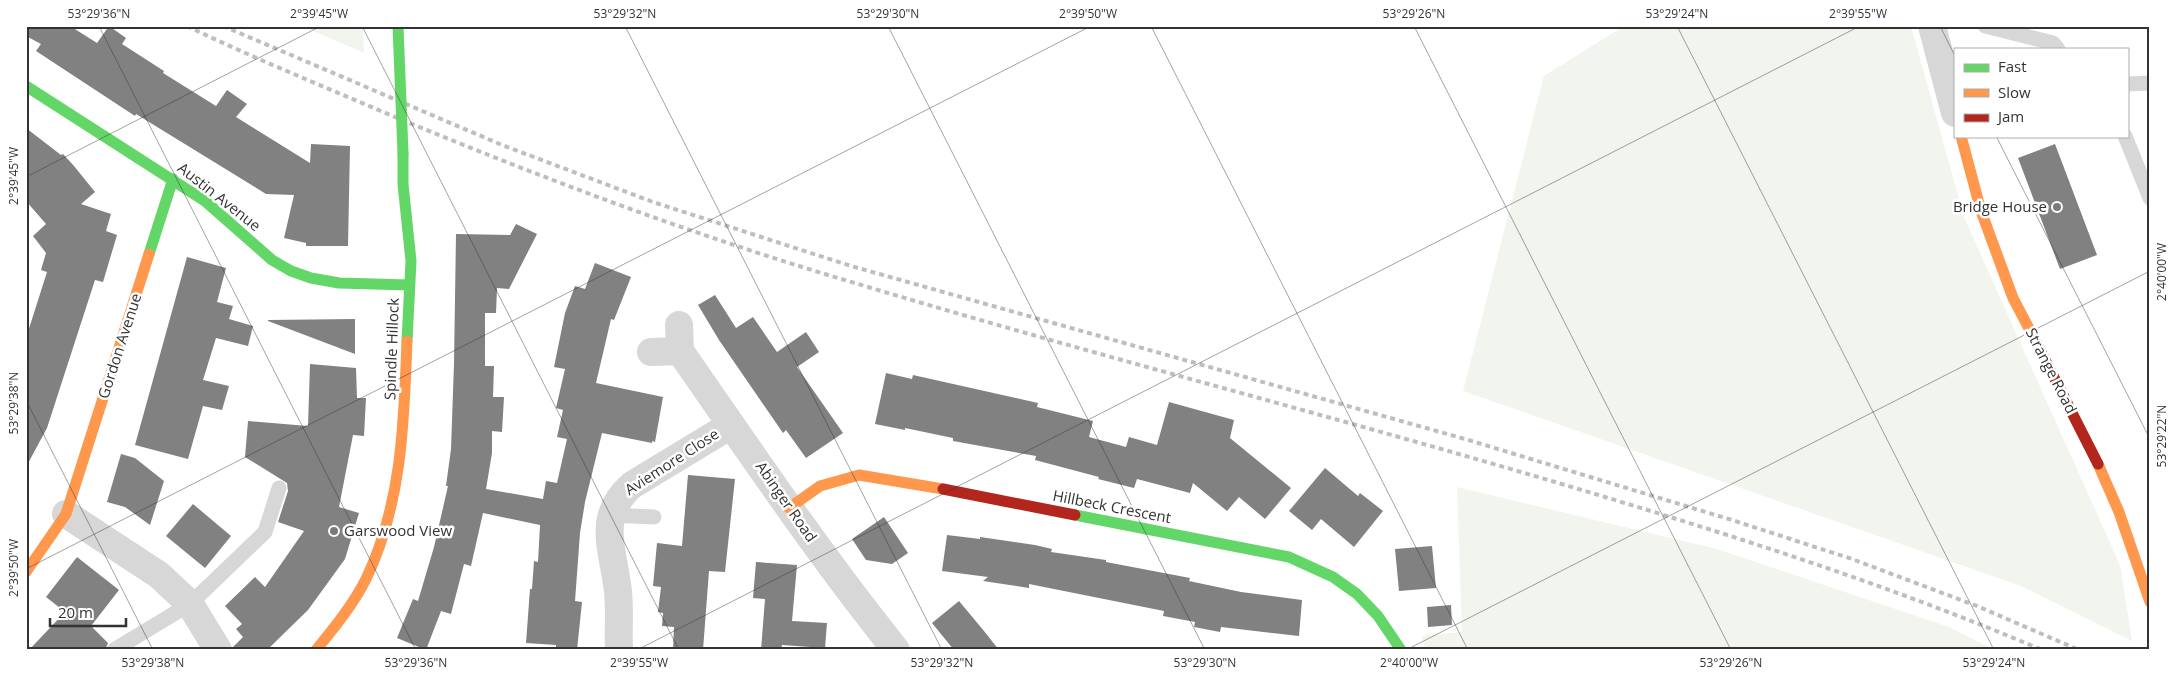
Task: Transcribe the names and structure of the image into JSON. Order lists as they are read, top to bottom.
{
  "streets": {
    "street": [
      "Austin Avenue",
      "Gordon Avenue",
      "Spindle Hillock",
      "Strange Road",
      "Aviemore Close",
      "Abinger Road",
      "Hillbeck Crescent"
    ]
  },
  "crossings": [
    ["Austin Avenue", "Gordon Avenue"],
    ["Austin Avenue", "Spindle Hillock"],
    ["Aviemore Close", "Abinger Road"],
    ["Abinger Road", "Hillbeck Crescent"]
  ],
  "places": ["Bridge House", "Garswood View"],
  "legend": ["Fast", "Slow", "Jam"],
  "scale_bar": "20 m",
  "coordinates": [
    "53°29'36\"N",
    "2°39'45\"W",
    "53°29'32\"N",
    "53°29'30\"N",
    "2°39'50\"W",
    "53°29'26\"N",
    "53°29'24\"N",
    "2°39'55\"W",
    "2°40'00\"W",
    "53°29'38\"N",
    "53°29'22\"N"
  ]
}
